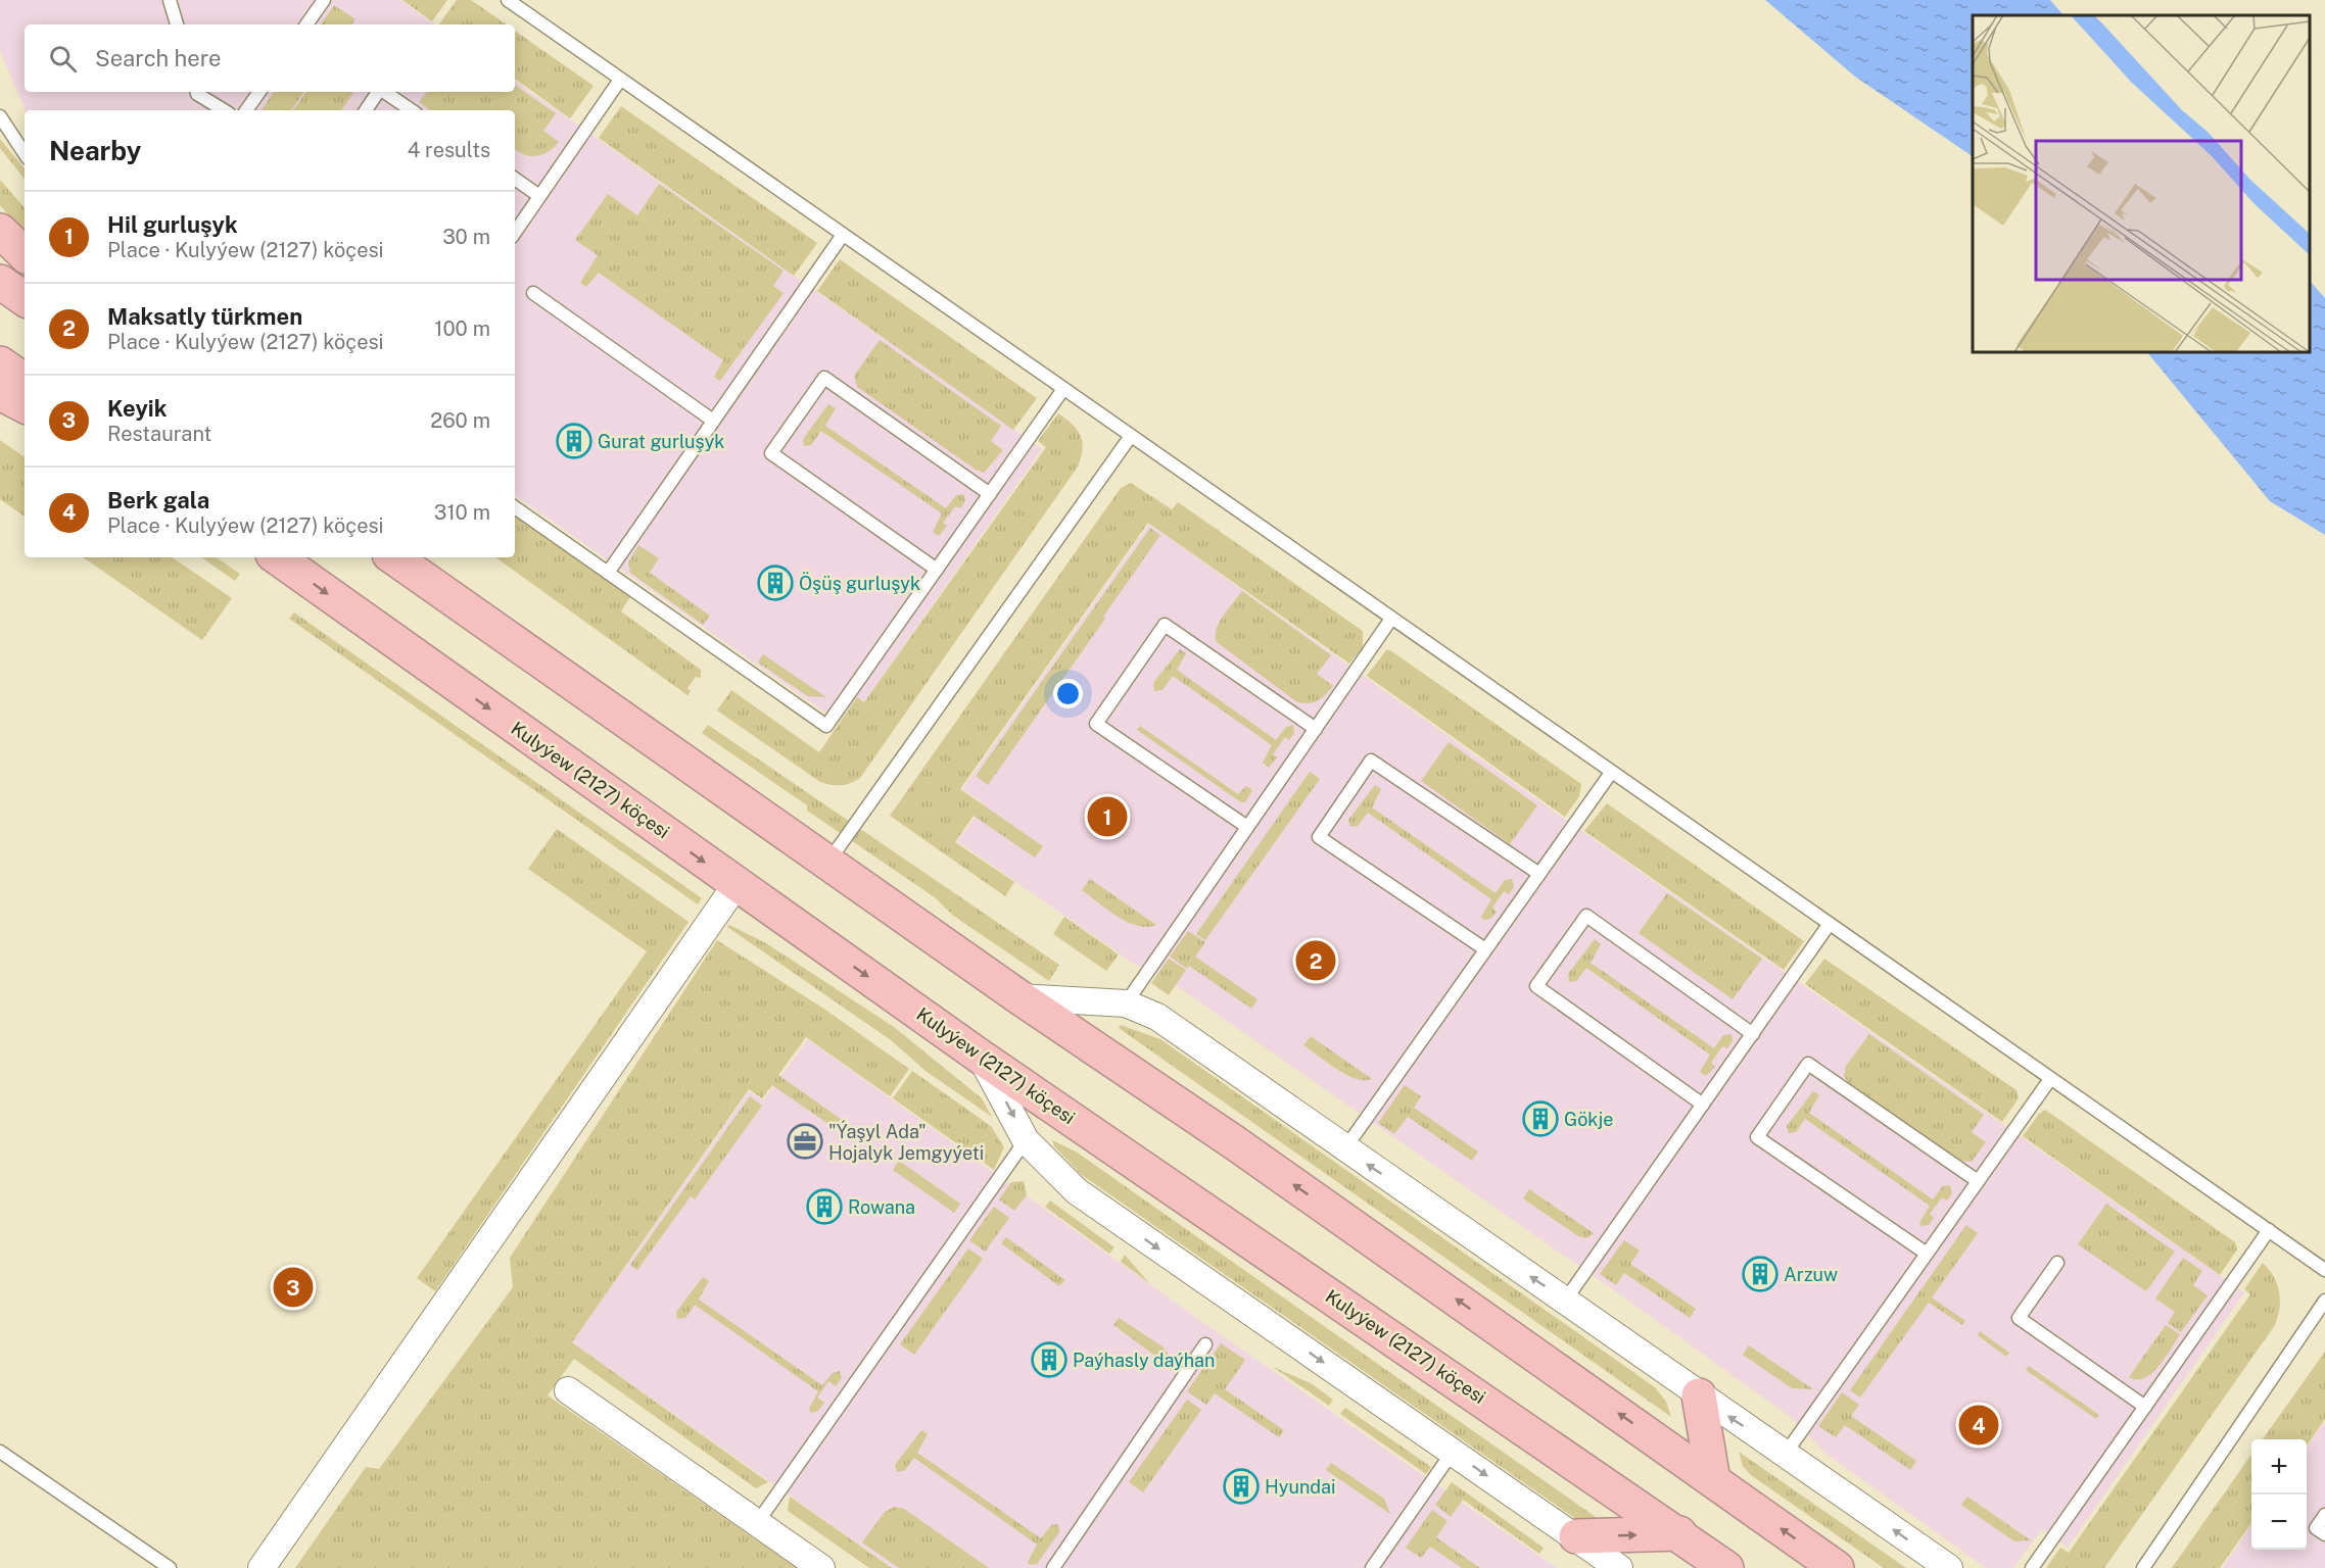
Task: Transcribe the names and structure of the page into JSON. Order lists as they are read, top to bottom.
{
  "streets": {
    "highway": ["Kulyýew (2127) köçesi"]
  },
  "places": {
    "building": [
      "Gurat gurluşyk",
      "Öşüş gurluşyk",
      "Gökje",
      "Rowana",
      "Arzuw",
      "Paýhasly daýhan",
      "Hyundai"
    ],
    "office": ["\"Ýaşyl Ada\" Hojalyk Jemgyýeti"]
  },
  "page": {
    "search": "Search here",
    "heading": ["Nearby", "4 results"],
    "list": [
      {
        "mark": "1",
        "name": "Hil gurluşyk",
        "note": "Place · Kulyýew (2127) köçesi",
        "value": "30 m"
      },
      {
        "mark": "2",
        "name": "Maksatly türkmen",
        "note": "Place · Kulyýew (2127) köçesi",
        "value": "100 m"
      },
      {
        "mark": "3",
        "name": "Keyik",
        "note": "Restaurant",
        "value": "260 m"
      },
      {
        "mark": "4",
        "name": "Berk gala",
        "note": "Place · Kulyýew (2127) köçesi",
        "value": "310 m"
      }
    ],
    "pins": [
      "1",
      "2",
      "3",
      "4"
    ],
    "map_buttons": ["+", "−"]
  }
}
